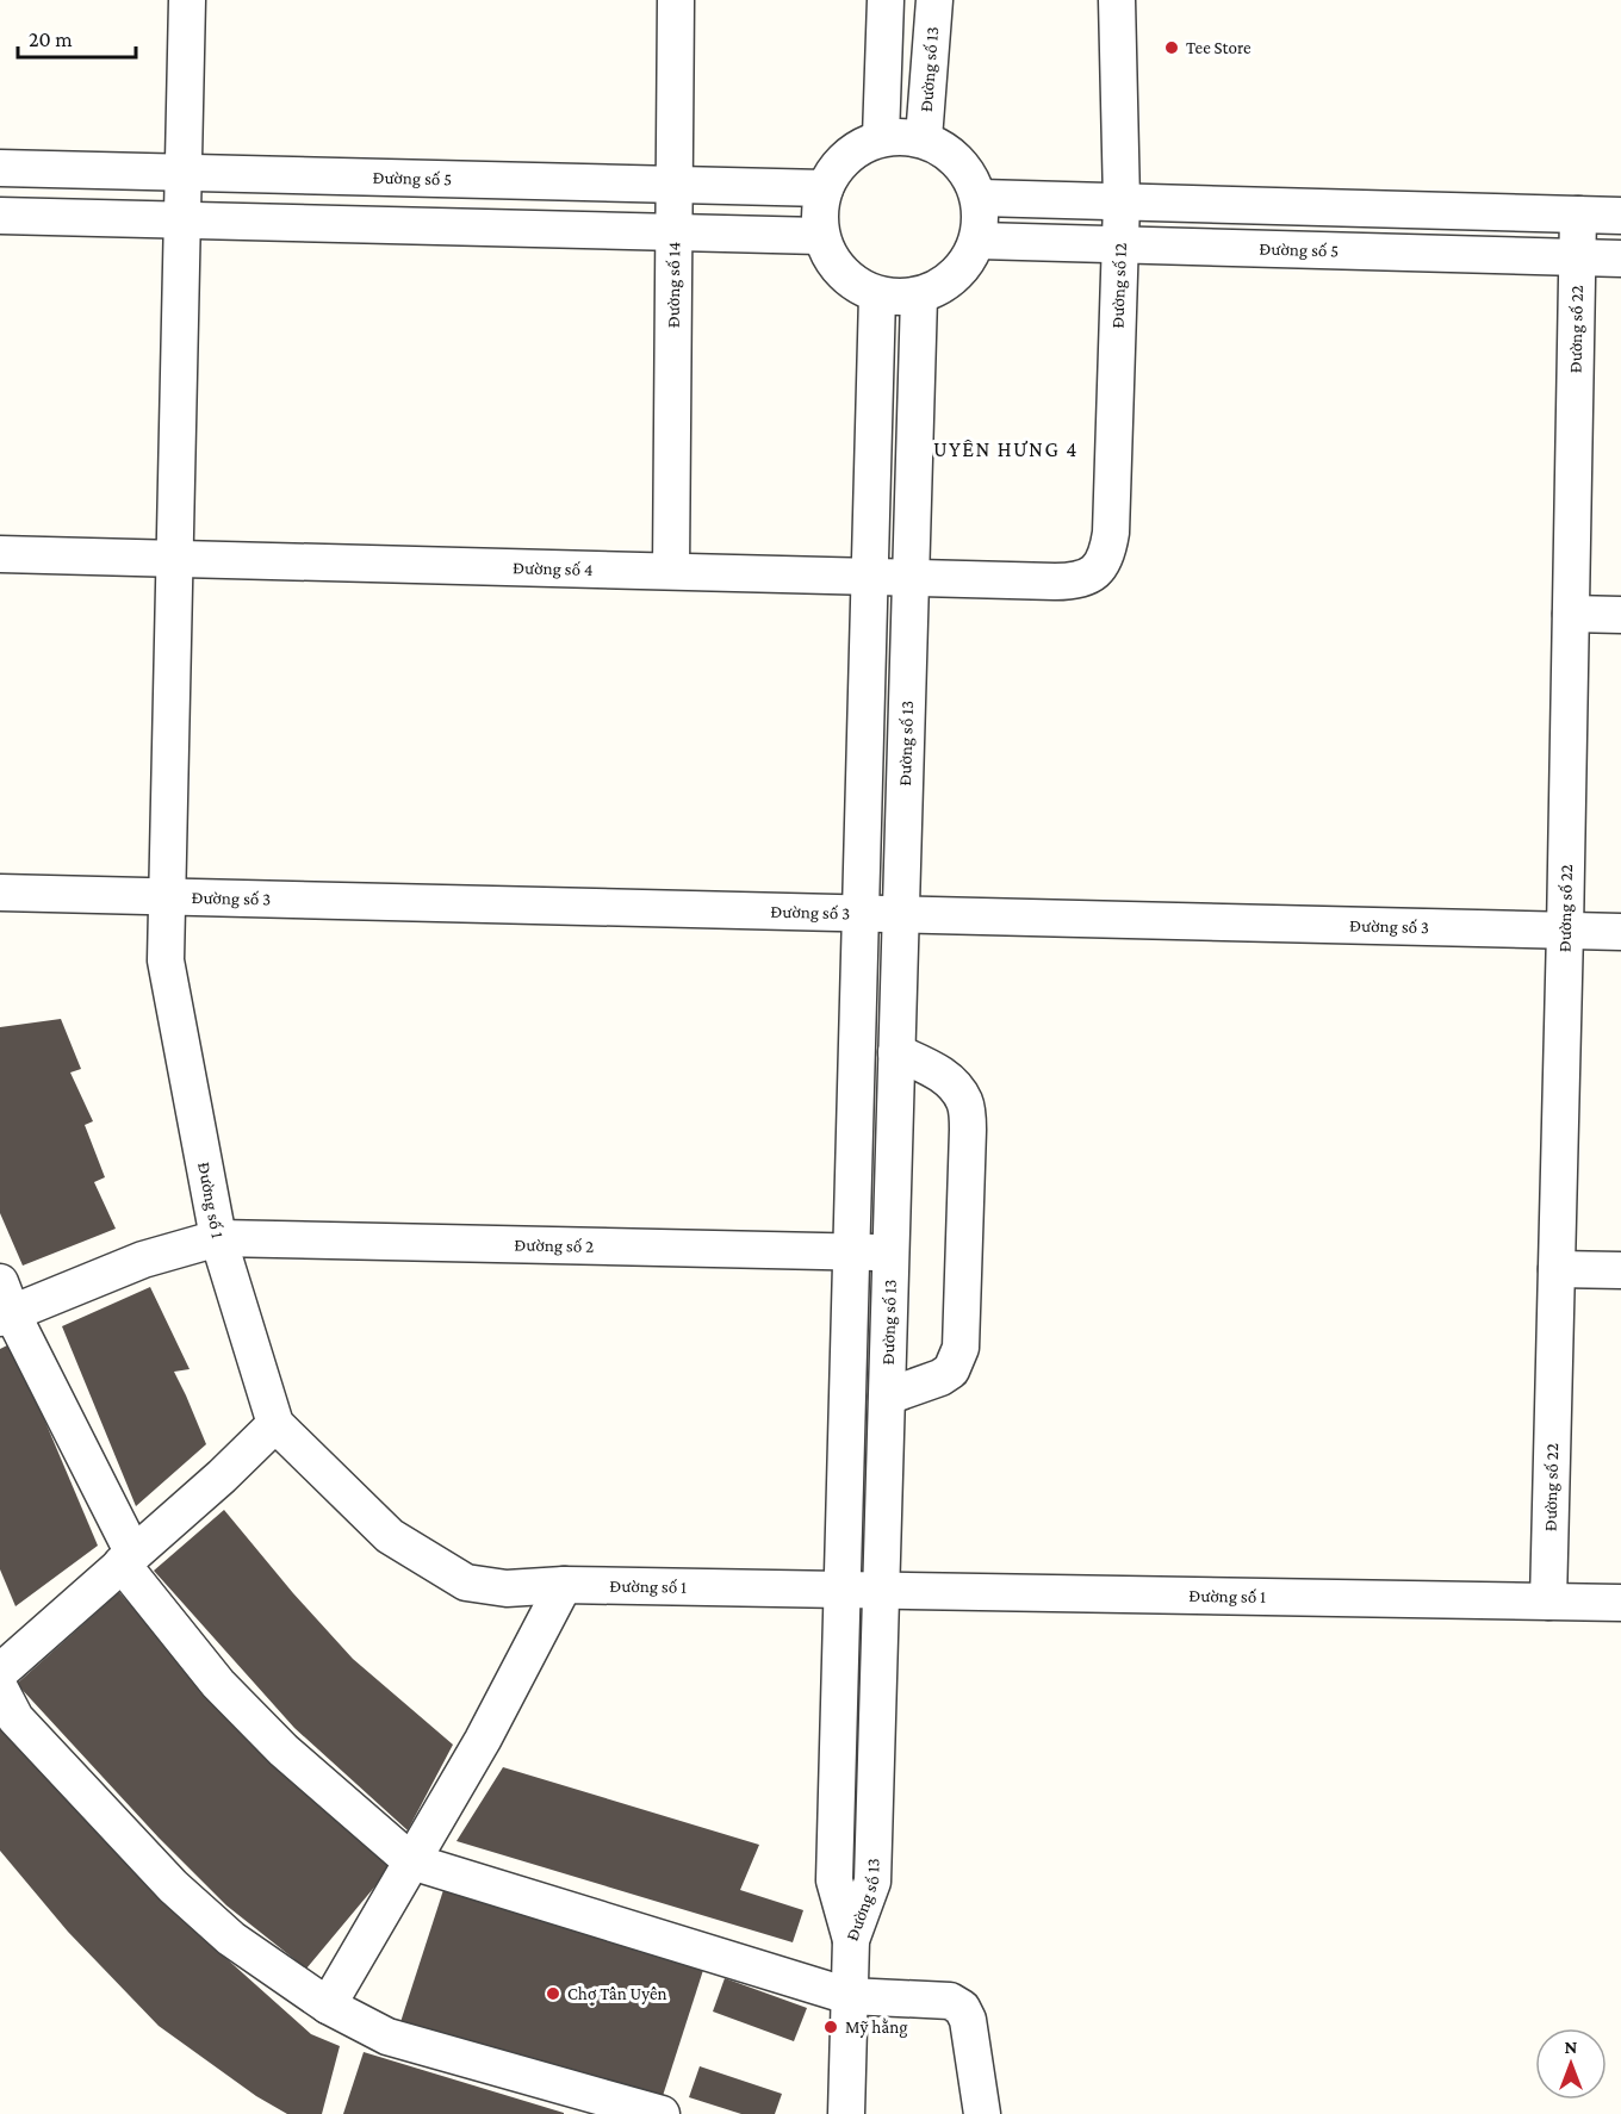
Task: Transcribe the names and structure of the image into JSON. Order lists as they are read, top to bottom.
{
  "streets": {
    "street": [
      "Đường số 13",
      "Đường số 5",
      "Đường số 12",
      "Đường số 14",
      "Đường số 22",
      "Đường số 4",
      "Đường số 3",
      "Đường số 1",
      "Đường số 2"
    ]
  },
  "crossings": [
    ["Đường số 13", "Đường số 5"],
    ["Đường số 13", "Đường số 4"],
    ["Đường số 13", "Đường số 3"],
    ["Đường số 13", "Đường số 1"],
    ["Đường số 13", "Đường số 2"],
    ["Đường số 5", "Đường số 12"],
    ["Đường số 5", "Đường số 14"],
    ["Đường số 5", "Đường số 22"],
    ["Đường số 5", "Đường số 1"],
    ["Đường số 12", "Đường số 4"],
    ["Đường số 14", "Đường số 4"],
    ["Đường số 22", "Đường số 3"],
    ["Đường số 22", "Đường số 1"],
    ["Đường số 4", "Đường số 1"],
    ["Đường số 3", "Đường số 1"],
    ["Đường số 1", "Đường số 2"]
  ],
  "districts": ["UYÊN HƯNG 4"],
  "places": ["Tee Store", "Chợ Tân Uyên", "Mỹ hằng"],
  "scale_bar": "20 m",
  "north": "top"
}
